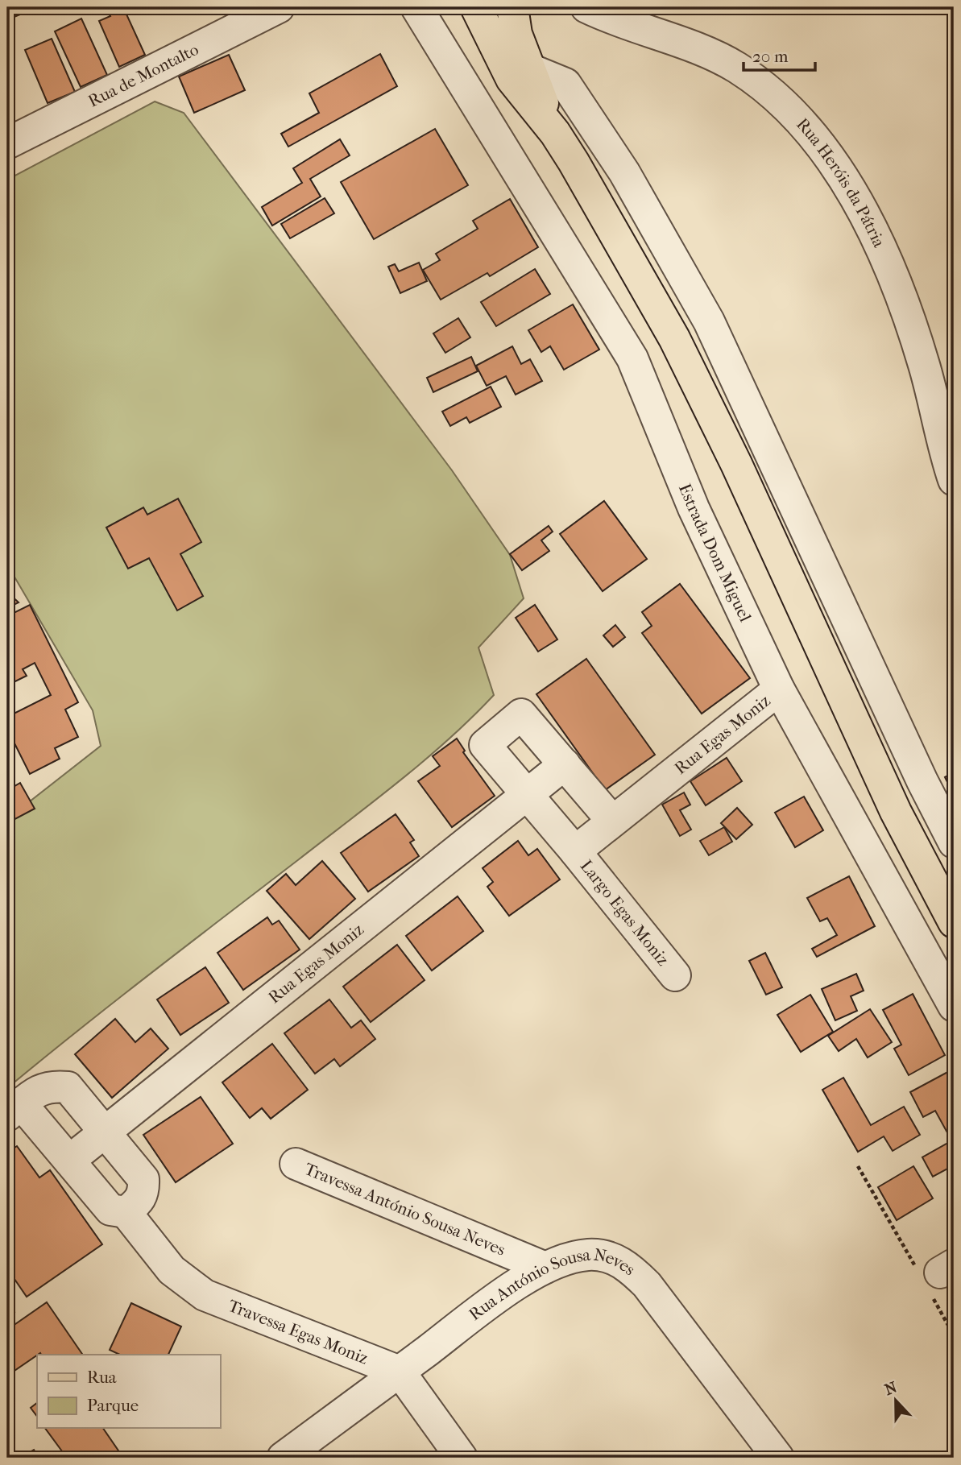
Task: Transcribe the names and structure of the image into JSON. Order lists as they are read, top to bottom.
{
  "streets": {
    "street": [
      "Rua de Montalto",
      "Rua Heróis da Pátria",
      "Estrada Dom Miguel",
      "Rua Egas Moniz",
      "Largo Egas Moniz",
      "Travessa António Sousa Neves",
      "Rua António Sousa Neves",
      "Travessa Egas Moniz"
    ]
  },
  "crossings": [
    ["Estrada Dom Miguel", "Rua Egas Moniz"],
    ["Rua Egas Moniz", "Largo Egas Moniz"],
    ["Travessa António Sousa Neves", "Rua António Sousa Neves"],
    ["Rua António Sousa Neves", "Travessa Egas Moniz"]
  ],
  "legend": ["Rua", "Parque"],
  "scale_bar": "20 m",
  "north": "top"
}
